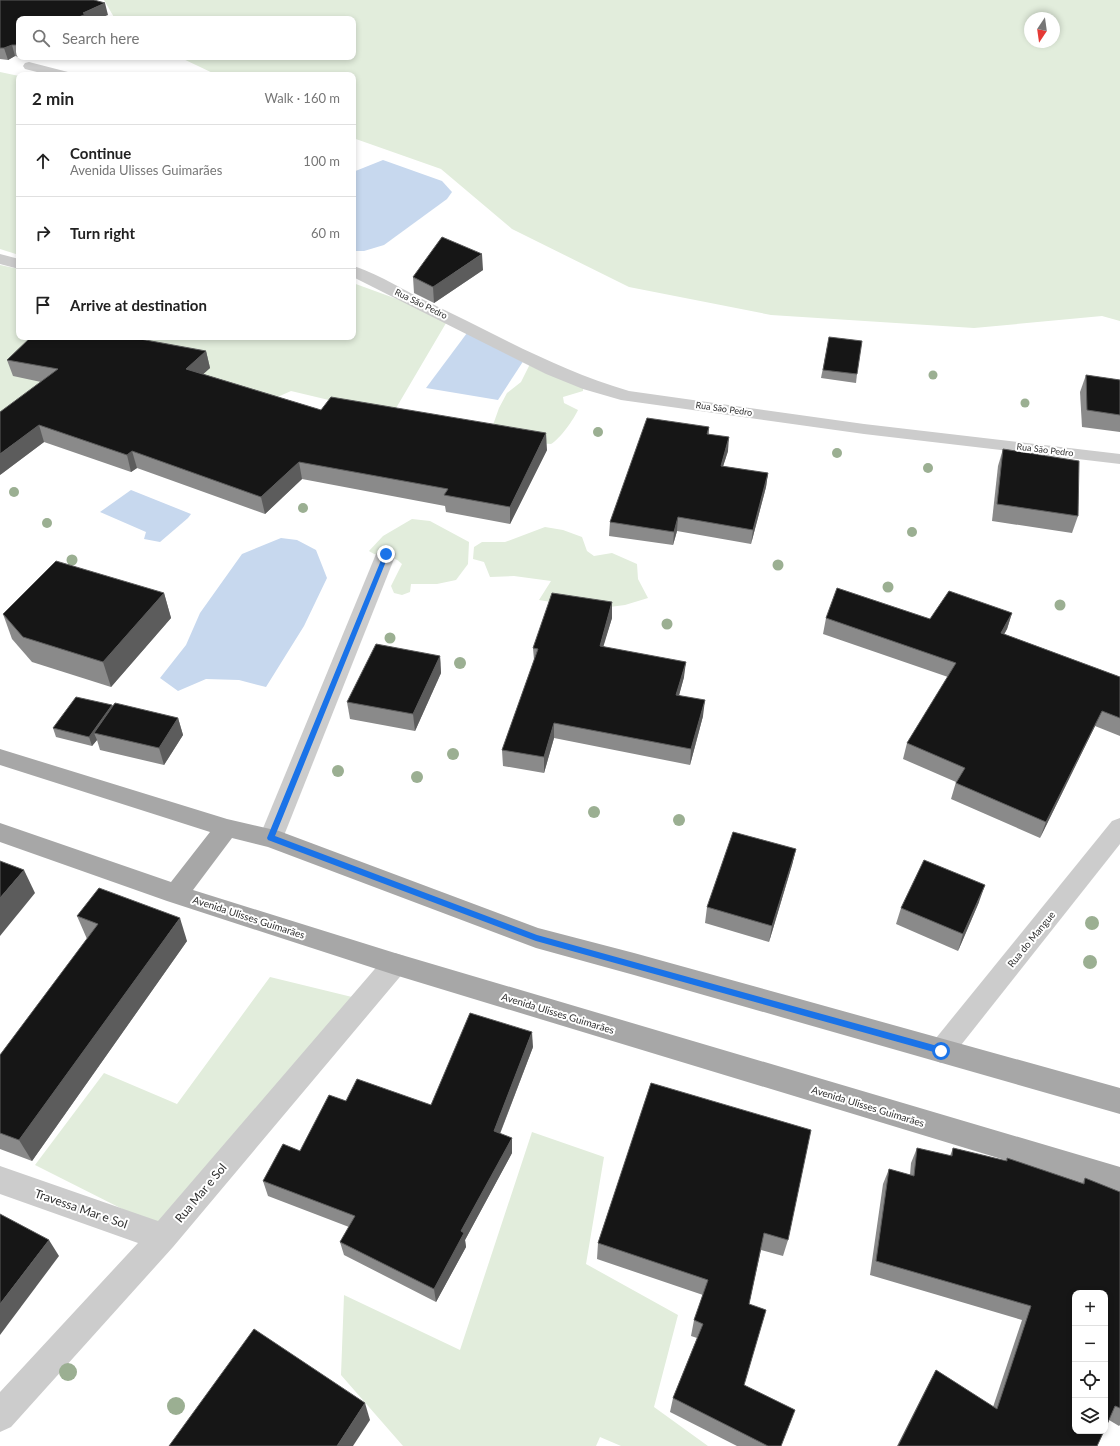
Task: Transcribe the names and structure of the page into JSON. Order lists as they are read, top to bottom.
{
  "streets": {
    "main road": ["Avenida Ulisses Guimarães"],
    "street": [
      "Rua São Pedro",
      "Rua do Mangue",
      "Rua Mar e Sol",
      "Travessa Mar e Sol"
    ]
  },
  "crossings": [
    ["Avenida Ulisses Guimarães", "Rua Mar e Sol"],
    ["Rua Mar e Sol", "Travessa Mar e Sol"]
  ],
  "north": "bottom",
  "page": {
    "search": "Search here",
    "heading": ["2 min", "Walk · 160 m"],
    "list": [
      ["Continue", "Avenida Ulisses Guimarães", "100 m"],
      ["Turn right", "60 m"],
      "Arrive at destination"
    ],
    "map_buttons": ["+", "−"]
  }
}
